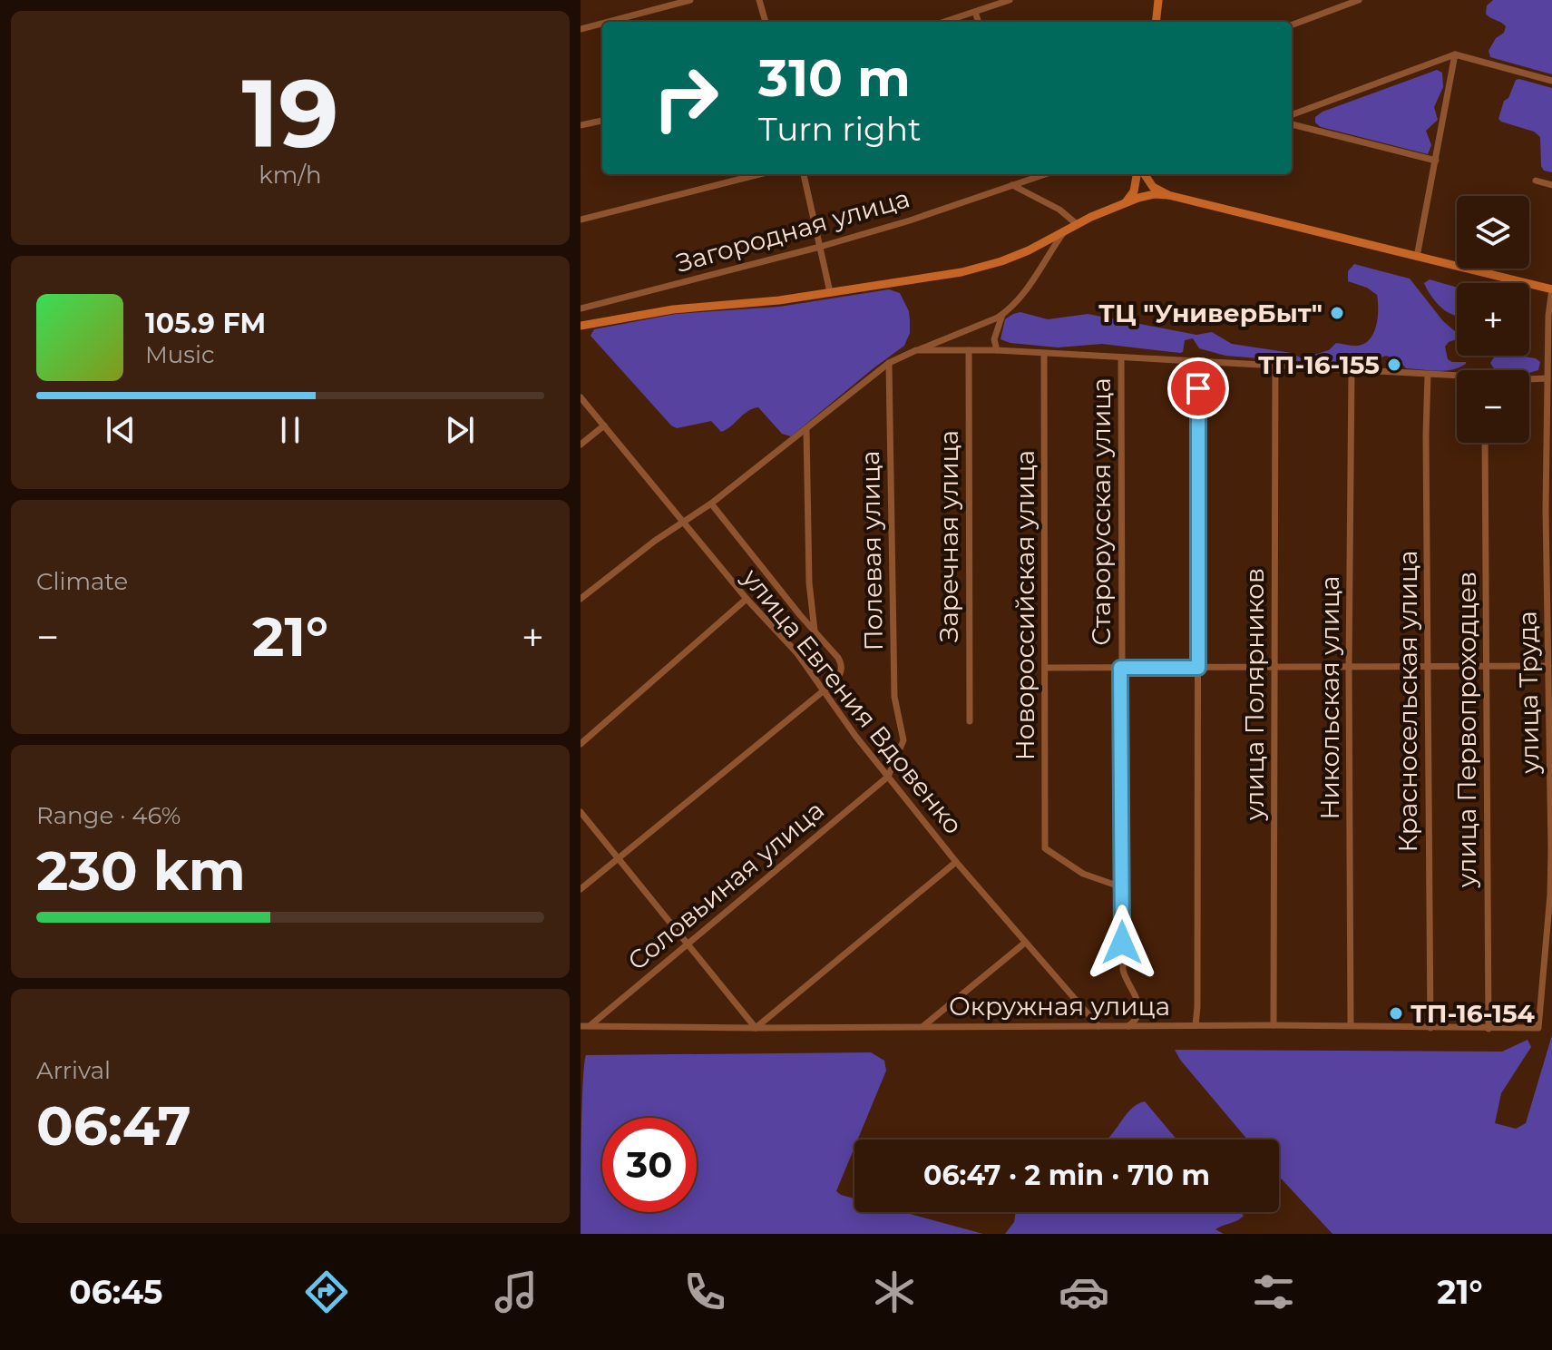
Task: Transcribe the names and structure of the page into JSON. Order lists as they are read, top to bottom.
{
  "streets": {
    "street": [
      "Загородная улица",
      "Старорусская улица",
      "Заречная улица",
      "Полевая улица",
      "Новороссийская улица",
      "улица Труда",
      "улица Полярников",
      "Никольская улица",
      "улица Евгения Вдовенко",
      "Красносельская улица",
      "улица Первопроходцев",
      "Соловьиная улица",
      "Окружная улица"
    ]
  },
  "crossings": [
    ["Старорусская улица", "Новороссийская улица"],
    ["Старорусская улица", "Окружная улица"],
    ["Полевая улица", "улица Евгения Вдовенко"],
    ["Полевая улица", "Соловьиная улица"],
    ["улица Труда", "Окружная улица"],
    ["улица Полярников", "Окружная улица"],
    ["Никольская улица", "Окружная улица"],
    ["улица Евгения Вдовенко", "Соловьиная улица"],
    ["улица Евгения Вдовенко", "Окружная улица"],
    ["Красносельская улица", "Окружная улица"],
    ["улица Первопроходцев", "Окружная улица"],
    ["Соловьиная улица", "Окружная улица"]
  ],
  "places": ["ТЦ \"УниверБыт\"", "ТП-16-155", "ТП-16-154"],
  "page": {
    "tile": [
      ["19", "km/h"],
      "Climate",
      ["Range · 46%", "230 km"],
      ["Arrival", "06:47"]
    ],
    "turn": ["310 m", "Turn right"],
    "map_buttons": ["+", "−"],
    "song": ["105.9 FM", "Music"],
    "heat": ["−", "21°", "+"],
    "limit": "30",
    "trip": "06:47 · 2 min · 710 m",
    "tabs": ["06:45", "21°"]
  }
}
